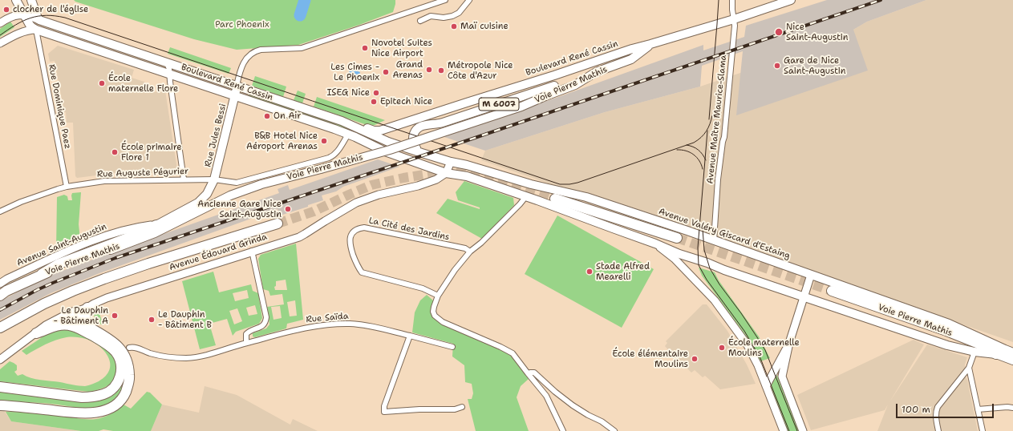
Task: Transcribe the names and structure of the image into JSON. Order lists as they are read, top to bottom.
{
  "streets": {
    "highway": ["Voie Pierre Mathis"],
    "main road": [
      "Boulevard René Cassin",
      "M 6007",
      "Rue Jules Bessi",
      "Avenue Valéry Giscard d'Estaing",
      "Avenue Saint-Augustin",
      "Avenue Édouard Grinda"
    ],
    "street": [
      "Rue Dominique Paez",
      "Avenue Maître Maurice-Slama",
      "Rue Auguste Pégurier",
      "La Cité des Jardins",
      "Rue Saïda"
    ]
  },
  "crossings": [
    ["Boulevard René Cassin", "Voie Pierre Mathis"],
    ["Boulevard René Cassin", "M 6007"],
    ["Boulevard René Cassin", "Rue Dominique Paez"],
    ["Boulevard René Cassin", "Avenue Maître Maurice-Slama"],
    ["Boulevard René Cassin", "Rue Jules Bessi"],
    ["Boulevard René Cassin", "Avenue Valéry Giscard d'Estaing"],
    ["Boulevard René Cassin", "Avenue Édouard Grinda"],
    ["M 6007", "Avenue Valéry Giscard d'Estaing"],
    ["Rue Dominique Paez", "Rue Auguste Pégurier"],
    ["Avenue Maître Maurice-Slama", "Avenue Valéry Giscard d'Estaing"],
    ["Rue Jules Bessi", "Rue Auguste Pégurier"],
    ["Rue Jules Bessi", "Avenue Saint-Augustin"],
    ["Rue Auguste Pégurier", "Avenue Saint-Augustin"]
  ],
  "parks": ["Parc Phoenix"],
  "places": [
    "clocher de l'église",
    "Maï cuisine",
    "Nice Saint-Augustin",
    "Novotel Suites Nice Airport",
    "Gare de Nice Saint-Augustin",
    "Grand Arenas",
    "Métropole Nice Côte d'Azur",
    "Les Cimes - Le Phoenix",
    "École maternelle Flore",
    "ISEG Nice",
    "Epitech Nice",
    "On Air",
    "B&B Hotel Nice Aéroport Arenas",
    "École primaire Flore 1",
    "Ancienne Gare Nice Saint-Augustin",
    "Stade Alfred Mearelli",
    "Le Dauphin - Bâtiment A",
    "Le Dauphin - Bâtiment B",
    "École maternelle Moulins",
    "École élémentaire Moulins"
  ],
  "scale_bar": "100 m"
}
